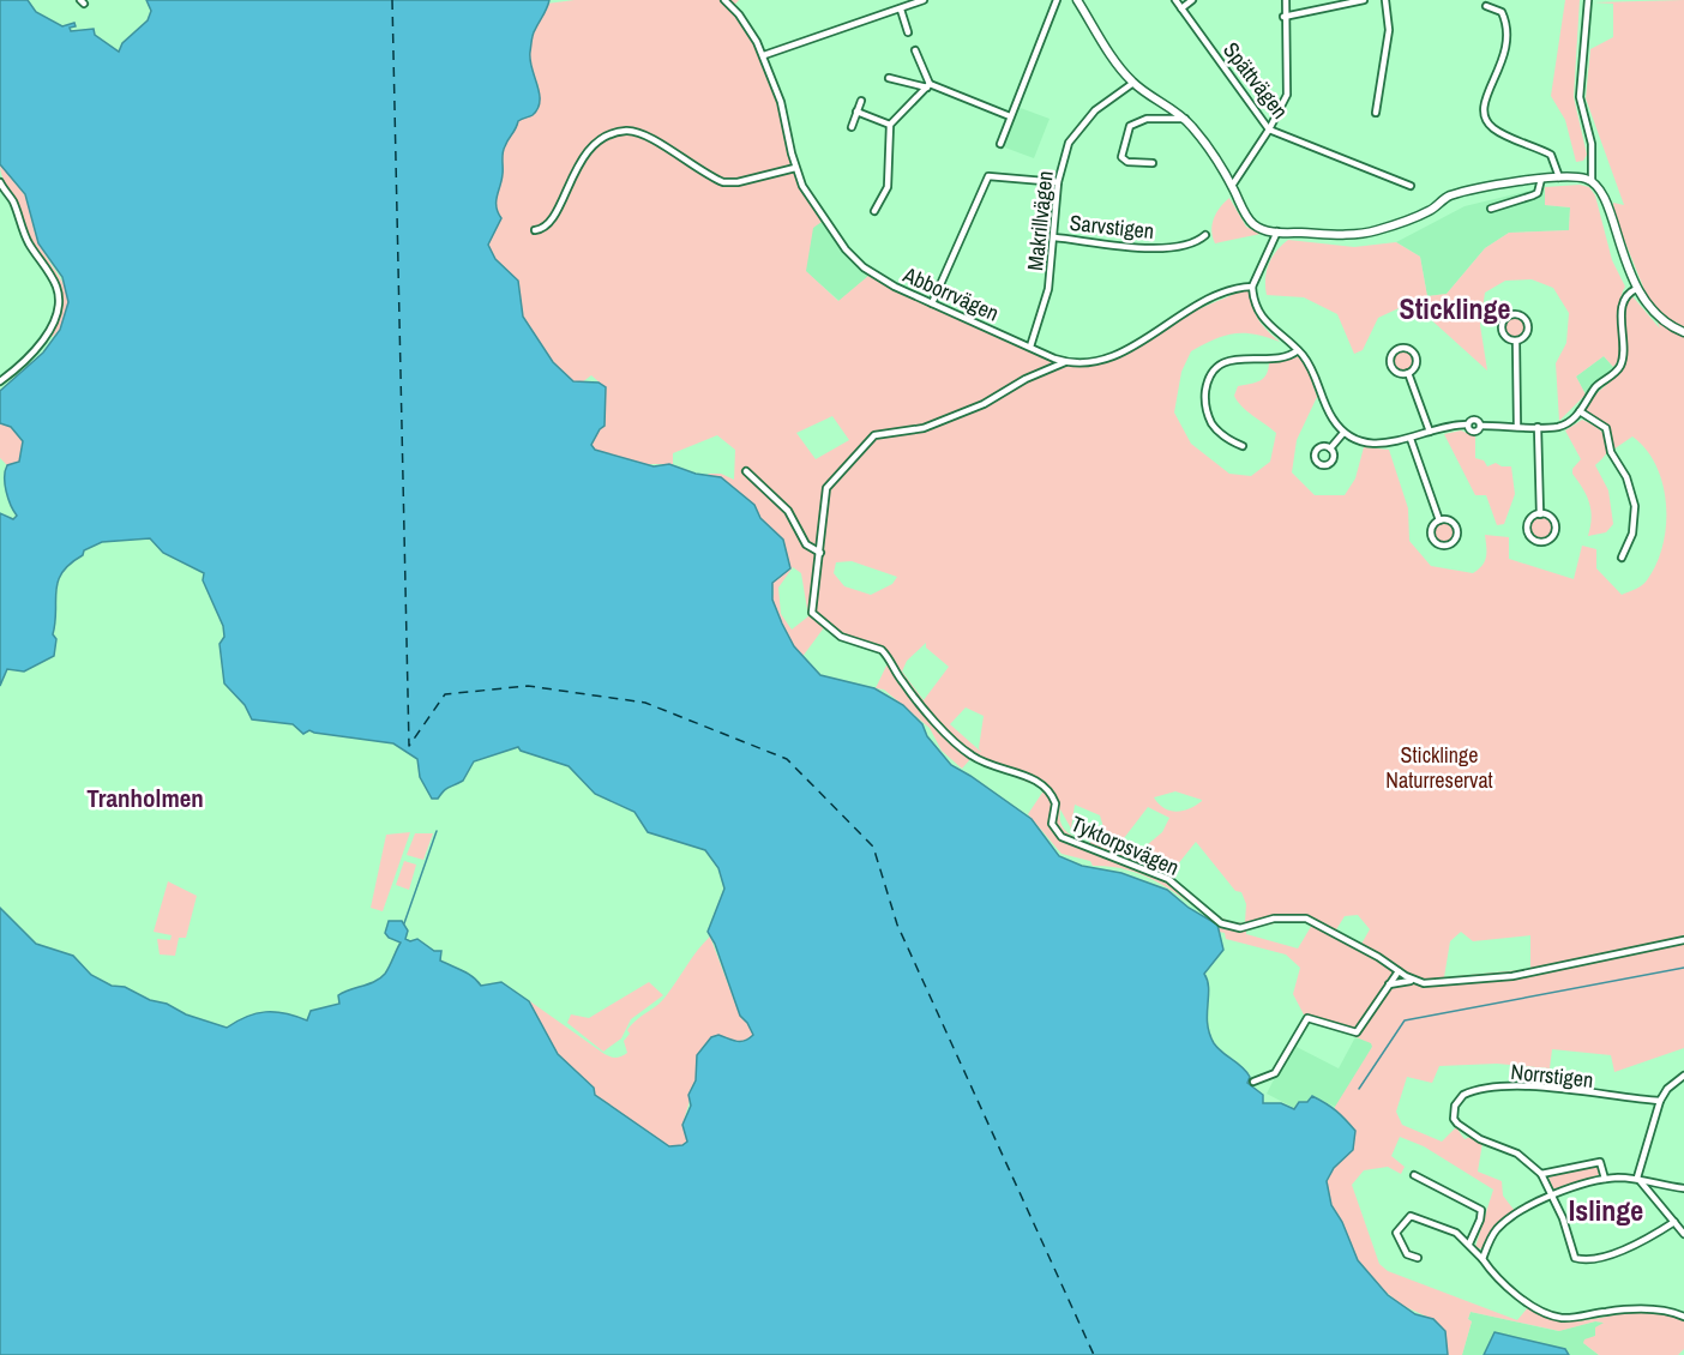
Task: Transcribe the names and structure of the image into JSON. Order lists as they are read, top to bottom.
{
  "streets": {
    "street": [
      "Spättvägen",
      "Makrillvägen",
      "Sarvstigen",
      "Abborrvägen",
      "Tyktorpsvägen",
      "Norrstigen"
    ]
  },
  "crossings": [
    ["Makrillvägen", "Sarvstigen"],
    ["Makrillvägen", "Abborrvägen"],
    ["Abborrvägen", "Tyktorpsvägen"]
  ],
  "districts": ["Sticklinge", "Tranholmen", "Islinge"],
  "parks": ["Sticklinge Naturreservat"]
}
